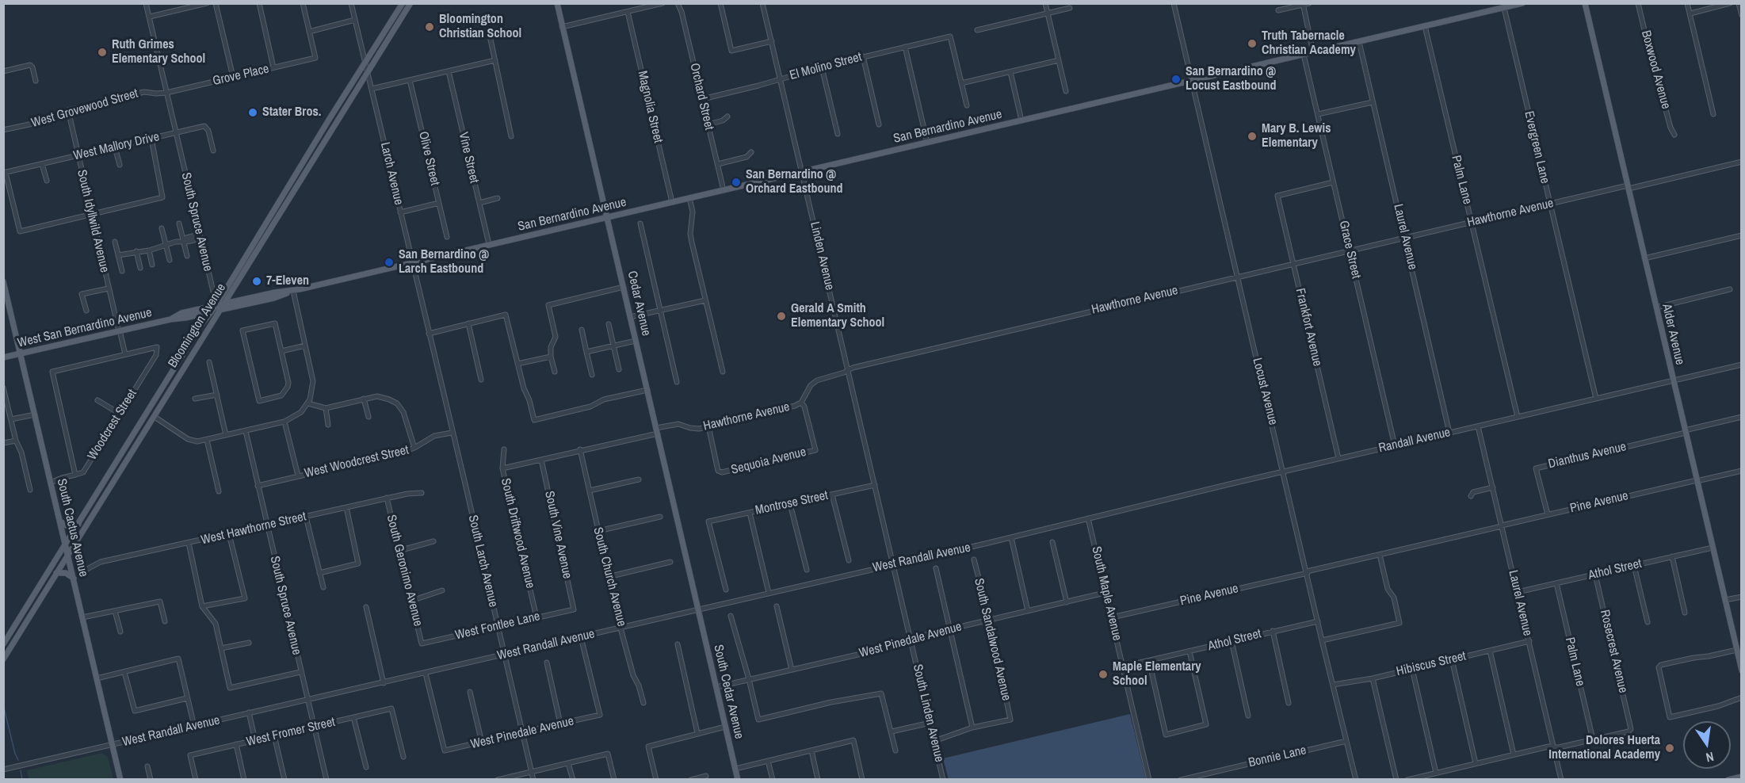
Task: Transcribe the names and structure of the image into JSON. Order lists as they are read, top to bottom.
{
  "streets": {
    "main road": [
      "San Bernardino Avenue",
      "Cedar Avenue",
      "Bloomington Avenue",
      "West San Bernardino Avenue",
      "Alder Avenue",
      "South Cactus Avenue",
      "South Cedar Avenue"
    ],
    "street": [
      "El Molino Street",
      "Boxwood Avenue",
      "Grove Place",
      "Orchard Street",
      "Magnolia Street",
      "West Grovewood Street",
      "West Mallory Drive",
      "Evergreen Lane",
      "Vine Street",
      "Olive Street",
      "Larch Avenue",
      "Palm Lane",
      "Hawthorne Avenue",
      "South Idyllwild Avenue",
      "South Spruce Avenue",
      "Laurel Avenue",
      "Grace Street",
      "Linden Avenue",
      "Frankfort Avenue",
      "Locust Avenue",
      "Woodcrest Street",
      "Randall Avenue",
      "Dianthus Avenue",
      "Sequoia Avenue",
      "West Woodcrest Street",
      "Pine Avenue",
      "Montrose Street",
      "West Hawthorne Street",
      "South Driftwood Avenue",
      "South Vine Avenue",
      "West Randall Avenue",
      "South Larch Avenue",
      "Athol Street",
      "South Geronimo Avenue",
      "South Church Avenue",
      "South Maple Avenue",
      "West Fontlee Lane",
      "South Sandalwood Avenue",
      "West Pinedale Avenue",
      "Rosecrest Avenue",
      "Hibiscus Street",
      "South Linden Avenue",
      "West Fromer Street",
      "Bonnie Lane"
    ]
  },
  "crossings": [
    ["El Molino Street", "Orchard Street"],
    ["El Molino Street", "Linden Avenue"],
    ["Grove Place", "West Grovewood Street"],
    ["Grove Place", "South Spruce Avenue"],
    ["Orchard Street", "San Bernardino Avenue"],
    ["Magnolia Street", "San Bernardino Avenue"],
    ["West Grovewood Street", "South Idyllwild Avenue"],
    ["West Grovewood Street", "South Spruce Avenue"],
    ["San Bernardino Avenue", "Evergreen Lane"],
    ["San Bernardino Avenue", "Vine Street"],
    ["San Bernardino Avenue", "Larch Avenue"],
    ["San Bernardino Avenue", "Palm Lane"],
    ["San Bernardino Avenue", "Laurel Avenue"],
    ["San Bernardino Avenue", "Grace Street"],
    ["San Bernardino Avenue", "Linden Avenue"],
    ["San Bernardino Avenue", "Cedar Avenue"],
    ["San Bernardino Avenue", "West San Bernardino Avenue"],
    ["San Bernardino Avenue", "Locust Avenue"],
    ["West Mallory Drive", "South Idyllwild Avenue"],
    ["West Mallory Drive", "South Spruce Avenue"],
    ["Evergreen Lane", "Hawthorne Avenue"],
    ["Evergreen Lane", "Randall Avenue"],
    ["Larch Avenue", "Bloomington Avenue"],
    ["Larch Avenue", "South Larch Avenue"],
    ["Palm Lane", "Hawthorne Avenue"],
    ["Palm Lane", "Randall Avenue"],
    ["Palm Lane", "Athol Street"],
    ["Palm Lane", "Rosecrest Avenue"],
    ["Hawthorne Avenue", "Laurel Avenue"],
    ["Hawthorne Avenue", "Grace Street"],
    ["Hawthorne Avenue", "Linden Avenue"],
    ["Hawthorne Avenue", "Cedar Avenue"],
    ["Hawthorne Avenue", "Frankfort Avenue"],
    ["Hawthorne Avenue", "Alder Avenue"],
    ["Hawthorne Avenue", "Locust Avenue"],
    ["Hawthorne Avenue", "Sequoia Avenue"],
    ["South Idyllwild Avenue", "West San Bernardino Avenue"],
    ["South Idyllwild Avenue", "Woodcrest Street"],
    ["South Spruce Avenue", "Bloomington Avenue"],
    ["South Spruce Avenue", "West San Bernardino Avenue"],
    ["South Spruce Avenue", "West Woodcrest Street"],
    ["South Spruce Avenue", "West Hawthorne Street"],
    ["South Spruce Avenue", "West Randall Avenue"],
    ["South Spruce Avenue", "West Fromer Street"],
    ["Laurel Avenue", "Randall Avenue"],
    ["Laurel Avenue", "Pine Avenue"],
    ["Laurel Avenue", "Athol Street"],
    ["Laurel Avenue", "Hibiscus Street"],
    ["Grace Street", "Frankfort Avenue"],
    ["Grace Street", "Randall Avenue"],
    ["Linden Avenue", "Montrose Street"],
    ["Linden Avenue", "West Randall Avenue"],
    ["Linden Avenue", "South Linden Avenue"],
    ["Cedar Avenue", "West Randall Avenue"],
    ["Cedar Avenue", "South Cedar Avenue"],
    ["Bloomington Avenue", "West San Bernardino Avenue"],
    ["Bloomington Avenue", "South Cactus Avenue"],
    ["Frankfort Avenue", "Randall Avenue"],
    ["West San Bernardino Avenue", "South Cactus Avenue"],
    ["Alder Avenue", "Randall Avenue"],
    ["Alder Avenue", "Dianthus Avenue"],
    ["Alder Avenue", "Pine Avenue"],
    ["Alder Avenue", "Athol Street"],
    ["Locust Avenue", "Randall Avenue"],
    ["Locust Avenue", "Pine Avenue"],
    ["Locust Avenue", "Athol Street"],
    ["Locust Avenue", "Hibiscus Street"],
    ["Locust Avenue", "Bonnie Lane"],
    ["Woodcrest Street", "South Cactus Avenue"],
    ["Randall Avenue", "West Randall Avenue"],
    ["Randall Avenue", "South Maple Avenue"],
    ["Dianthus Avenue", "Pine Avenue"],
    ["West Woodcrest Street", "South Larch Avenue"],
    ["Pine Avenue", "South Maple Avenue"],
    ["South Cactus Avenue", "West Randall Avenue"],
    ["West Hawthorne Street", "South Geronimo Avenue"],
    ["South Driftwood Avenue", "West Fontlee Lane"],
    ["South Vine Avenue", "West Fontlee Lane"],
    ["West Randall Avenue", "South Larch Avenue"],
    ["West Randall Avenue", "South Church Avenue"],
    ["West Randall Avenue", "South Maple Avenue"],
    ["West Randall Avenue", "West Pinedale Avenue"],
    ["West Randall Avenue", "South Cedar Avenue"],
    ["West Randall Avenue", "South Linden Avenue"],
    ["South Larch Avenue", "West Fontlee Lane"],
    ["South Larch Avenue", "West Pinedale Avenue"],
    ["Athol Street", "South Maple Avenue"],
    ["Athol Street", "Rosecrest Avenue"],
    ["South Geronimo Avenue", "West Fontlee Lane"],
    ["South Maple Avenue", "West Pinedale Avenue"],
    ["South Sandalwood Avenue", "West Pinedale Avenue"],
    ["West Pinedale Avenue", "South Cedar Avenue"],
    ["West Pinedale Avenue", "South Linden Avenue"]
  ],
  "places": [
    "Bloomington Christian School",
    "Truth Tabernacle Christian Academy",
    "Ruth Grimes Elementary School",
    "San Bernardino @ Locust Eastbound",
    "Stater Bros.",
    "Mary B. Lewis Elementary",
    "San Bernardino @ Orchard Eastbound",
    "San Bernardino @ Larch Eastbound",
    "7-Eleven",
    "Gerald A Smith Elementary School",
    "Maple Elementary School",
    "Dolores Huerta International Academy"
  ],
  "north": "bottom"
}
